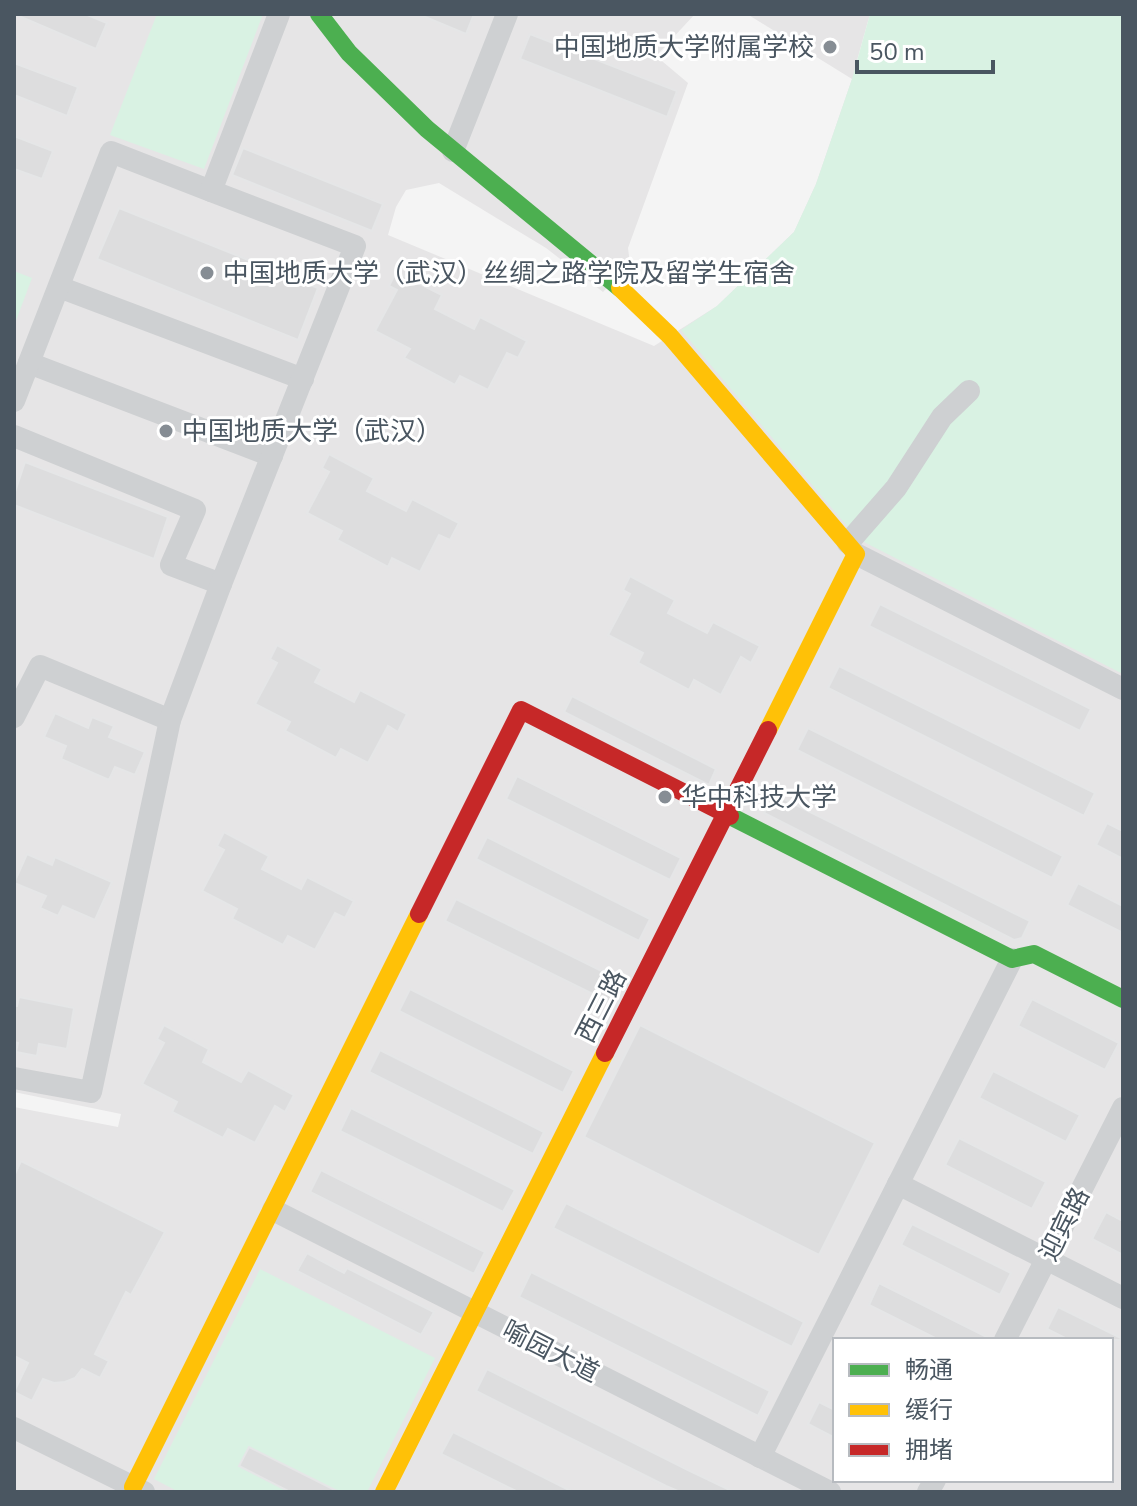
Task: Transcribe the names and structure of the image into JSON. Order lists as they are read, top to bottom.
{
  "streets": {
    "street": ["西三路", "迎宾路", "喻园大道"]
  },
  "crossings": [
    ["西三路", "喻园大道"]
  ],
  "places": [
    "中国地质大学附属学校",
    "中国地质大学（武汉）丝绸之路学院及留学生宿舍",
    "中国地质大学（武汉）",
    "华中科技大学"
  ],
  "legend": ["畅通", "缓行", "拥堵"],
  "scale_bar": "50 m"
}
